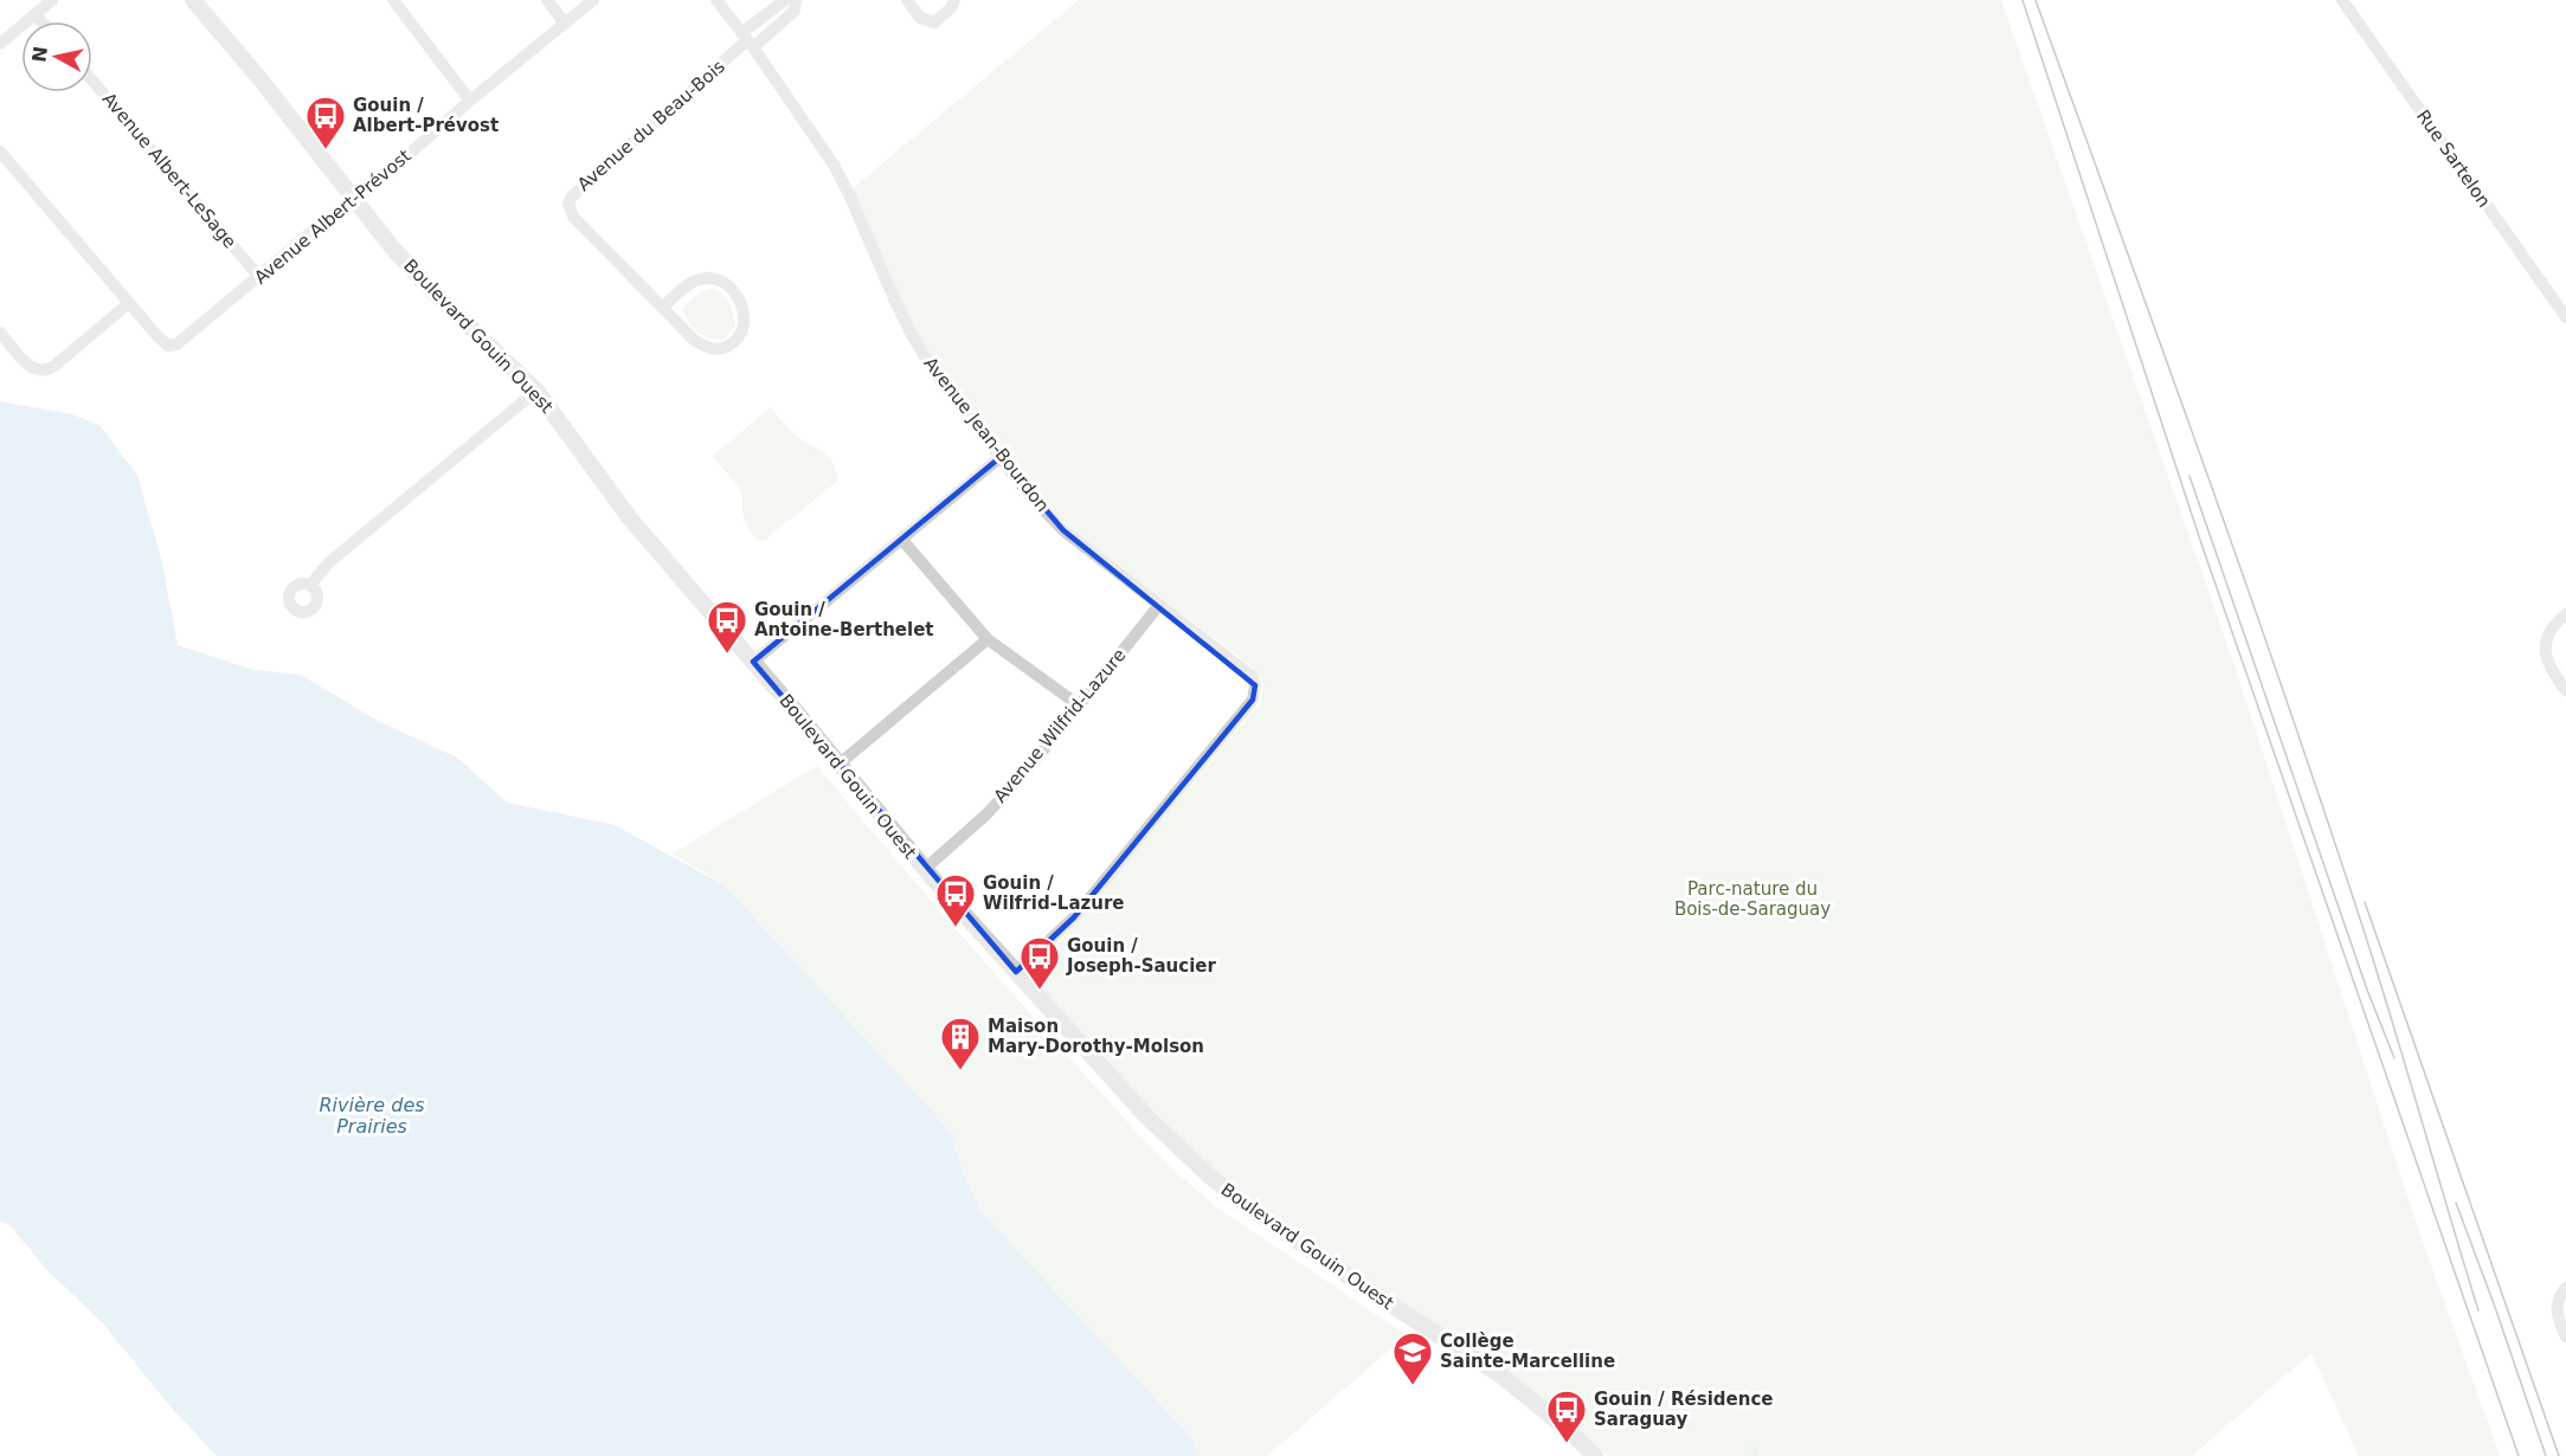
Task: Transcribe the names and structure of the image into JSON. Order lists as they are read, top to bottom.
{
  "streets": {
    "street": [
      "Avenue du Beau-Bois",
      "Rue Sartelon",
      "Avenue Albert-LeSage",
      "Avenue Albert-Prévost",
      "Boulevard Gouin Ouest",
      "Avenue Jean-Bourdon",
      "Avenue Wilfrid-Lazure"
    ]
  },
  "crossings": [
    ["Avenue du Beau-Bois", "Avenue Jean-Bourdon"],
    ["Avenue Albert-LeSage", "Avenue Albert-Prévost"],
    ["Avenue Albert-Prévost", "Boulevard Gouin Ouest"],
    ["Boulevard Gouin Ouest", "Avenue Jean-Bourdon"],
    ["Boulevard Gouin Ouest", "Avenue Wilfrid-Lazure"],
    ["Avenue Jean-Bourdon", "Avenue Wilfrid-Lazure"]
  ],
  "water": ["Rivière des Prairies"],
  "parks": ["Parc-nature du Bois-de-Saraguay"],
  "places": {
    "bus stop": [
      "Gouin / Albert-Prévost",
      "Gouin / Antoine-Berthelet",
      "Gouin / Wilfrid-Lazure",
      "Gouin / Joseph-Saucier",
      "Gouin / Résidence Saraguay"
    ],
    "building": ["Maison Mary-Dorothy-Molson"],
    "school or university": ["Collège Sainte-Marcelline"]
  },
  "north": "left"
}
